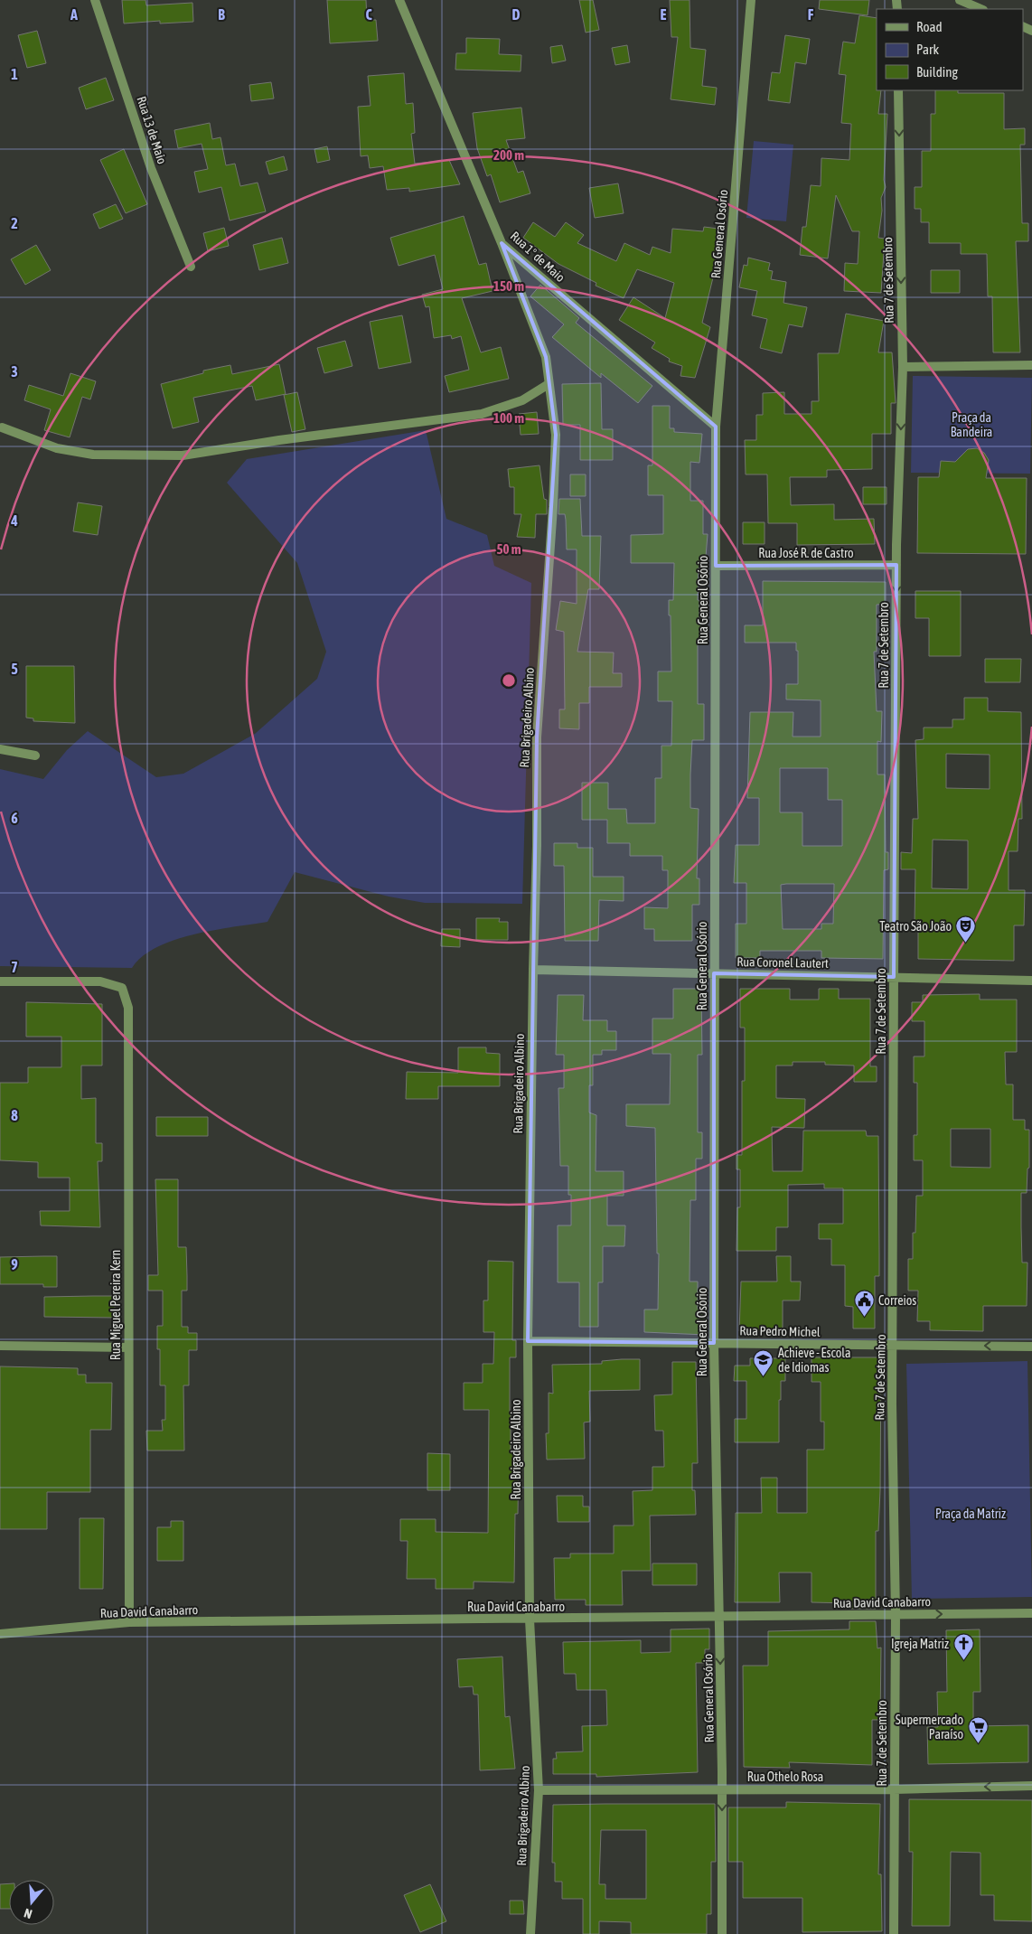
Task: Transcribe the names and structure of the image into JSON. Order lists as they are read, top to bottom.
{
  "streets": {
    "street": [
      "Rua 13 de Maio",
      "Rua General Osório",
      "Rua 1º de Maio",
      "Rua 7 de Setembro",
      "Rua José R. de Castro",
      "Rua Brigadeiro Albino",
      "Rua Coronel Lautert",
      "Rua Miguel Pereira Kern",
      "Rua Pedro Michel",
      "Rua David Canabarro",
      "Rua Othelo Rosa"
    ]
  },
  "crossings": [
    ["Rua General Osório", "Rua 1º de Maio"],
    ["Rua General Osório", "Rua José R. de Castro"],
    ["Rua General Osório", "Rua Coronel Lautert"],
    ["Rua General Osório", "Rua Pedro Michel"],
    ["Rua General Osório", "Rua David Canabarro"],
    ["Rua General Osório", "Rua Othelo Rosa"],
    ["Rua 1º de Maio", "Rua Brigadeiro Albino"],
    ["Rua 7 de Setembro", "Rua José R. de Castro"],
    ["Rua 7 de Setembro", "Rua Coronel Lautert"],
    ["Rua 7 de Setembro", "Rua Pedro Michel"],
    ["Rua 7 de Setembro", "Rua David Canabarro"],
    ["Rua 7 de Setembro", "Rua Othelo Rosa"],
    ["Rua Brigadeiro Albino", "Rua Coronel Lautert"],
    ["Rua Brigadeiro Albino", "Rua Pedro Michel"],
    ["Rua Brigadeiro Albino", "Rua David Canabarro"],
    ["Rua Brigadeiro Albino", "Rua Othelo Rosa"],
    ["Rua Miguel Pereira Kern", "Rua David Canabarro"]
  ],
  "one_way": ["Rua 7 de Setembro"],
  "parks": ["Praça da Bandeira", "Praça da Matriz"],
  "places": {
    "theatre": ["Teatro São João"],
    "public building": ["Correios"],
    "school or university": ["Achieve - Escola de Idiomas"],
    "church": ["Igreja Matriz"],
    "supermarket": ["Supermercado Paraíso"]
  },
  "legend": ["Road", "Park", "Building"],
  "north": "bottom",
  "grid": {
    "columns": [
      "A",
      "B",
      "C",
      "D",
      "E",
      "F"
    ],
    "rows": [
      "1",
      "2",
      "3",
      "4",
      "5",
      "6",
      "7",
      "8",
      "9"
    ]
  },
  "rings": [
    "200 m",
    "150 m",
    "100 m",
    "50 m"
  ]
}
